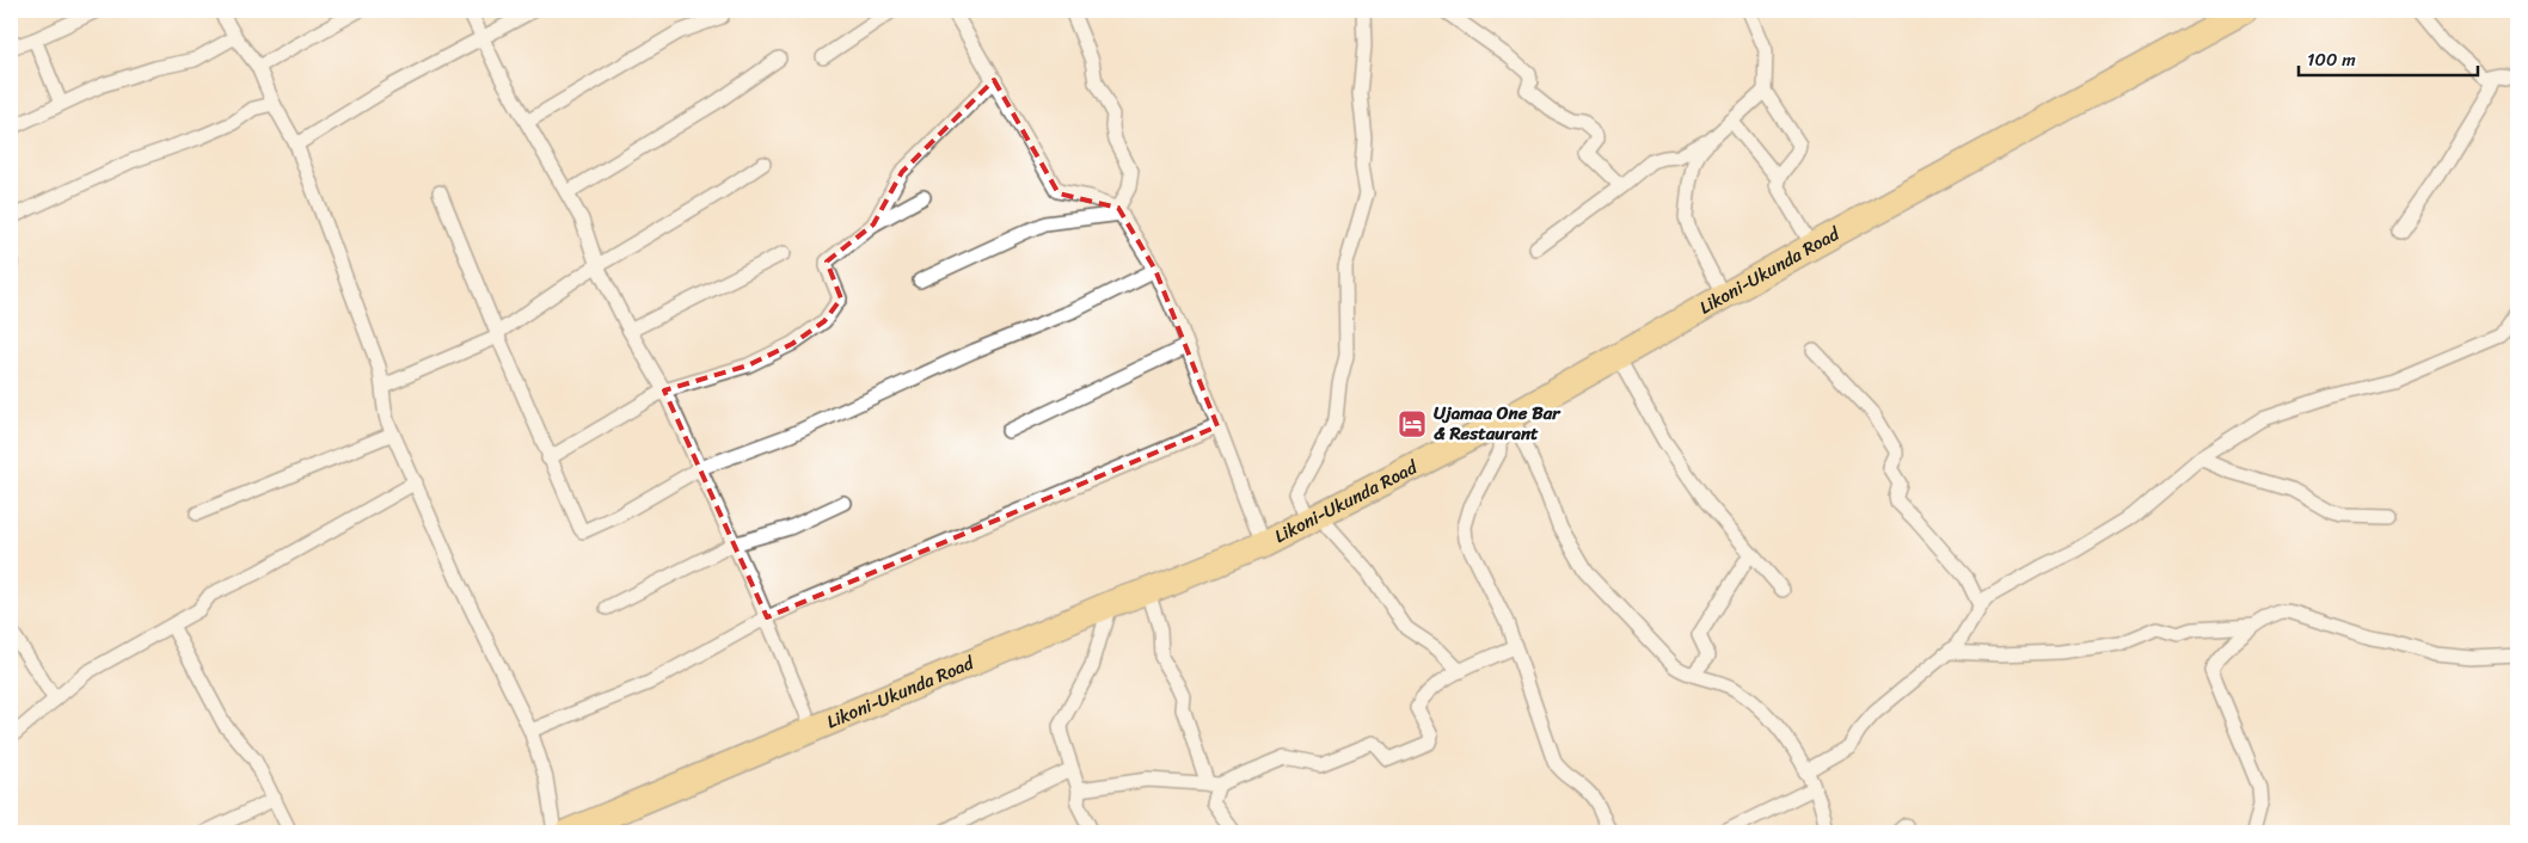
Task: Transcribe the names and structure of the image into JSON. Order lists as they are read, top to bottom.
{
  "streets": {
    "highway": ["Likoni-Ukunda Road"]
  },
  "places": {
    "hotel": ["Ujamaa One Bar & Restaurant"]
  },
  "scale_bar": "100 m"
}
